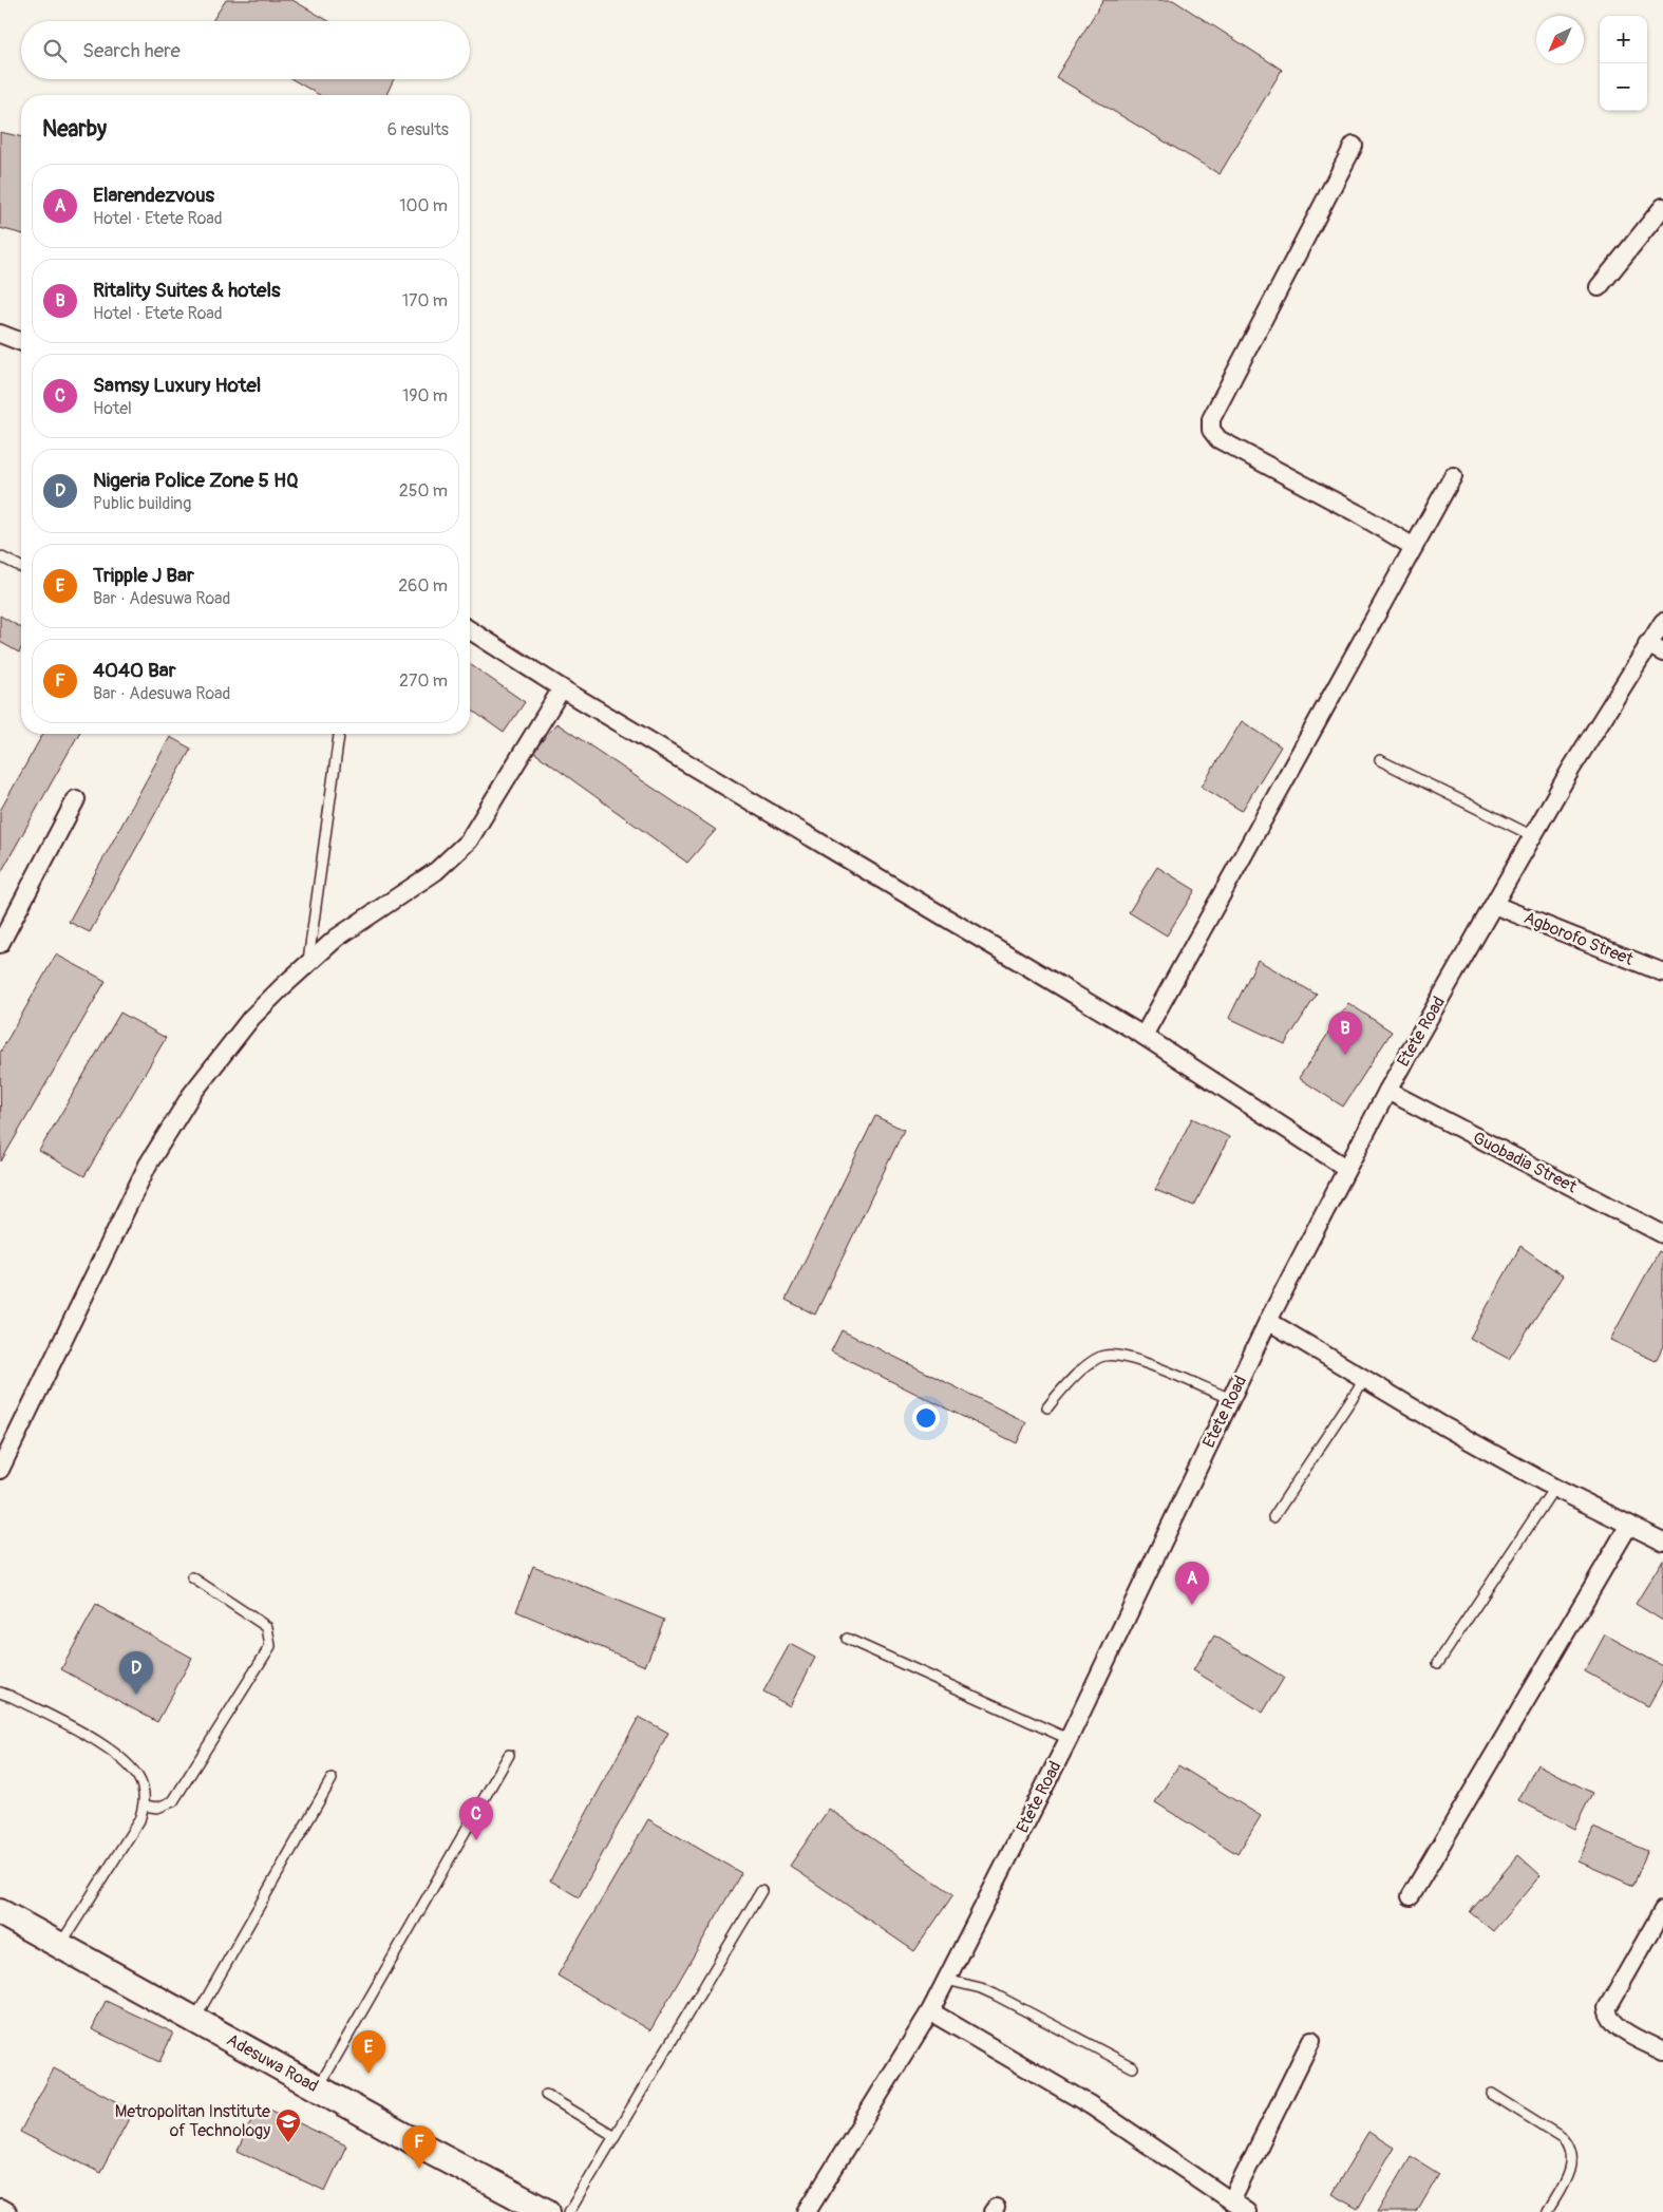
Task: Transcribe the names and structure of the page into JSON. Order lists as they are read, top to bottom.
{
  "streets": {
    "street": [
      "Agborofo Street",
      "Etete Road",
      "Guobadia Street",
      "Adesuwa Road"
    ]
  },
  "crossings": [
    ["Agborofo Street", "Etete Road"],
    ["Etete Road", "Guobadia Street"]
  ],
  "places": {
    "school or university": ["Metropolitan Institute of Technology"]
  },
  "north": "bottom left",
  "page": {
    "map_buttons": ["+", "−"],
    "search": "Search here",
    "heading": ["Nearby", "6 results"],
    "list": [
      {
        "mark": "A",
        "name": "Elarendezvous",
        "note": "Hotel · Etete Road",
        "value": "100 m"
      },
      {
        "mark": "B",
        "name": "Ritality Suites & hotels",
        "note": "Hotel · Etete Road",
        "value": "170 m"
      },
      {
        "mark": "C",
        "name": "Samsy Luxury Hotel",
        "note": "Hotel",
        "value": "190 m"
      },
      {
        "mark": "D",
        "name": "Nigeria Police Zone 5 HQ",
        "note": "Public building",
        "value": "250 m"
      },
      {
        "mark": "E",
        "name": "Tripple J Bar",
        "note": "Bar · Adesuwa Road",
        "value": "260 m"
      },
      {
        "mark": "F",
        "name": "4040 Bar",
        "note": "Bar · Adesuwa Road",
        "value": "270 m"
      }
    ],
    "pins": [
      "B",
      "A",
      "D",
      "C",
      "E",
      "F"
    ]
  }
}
